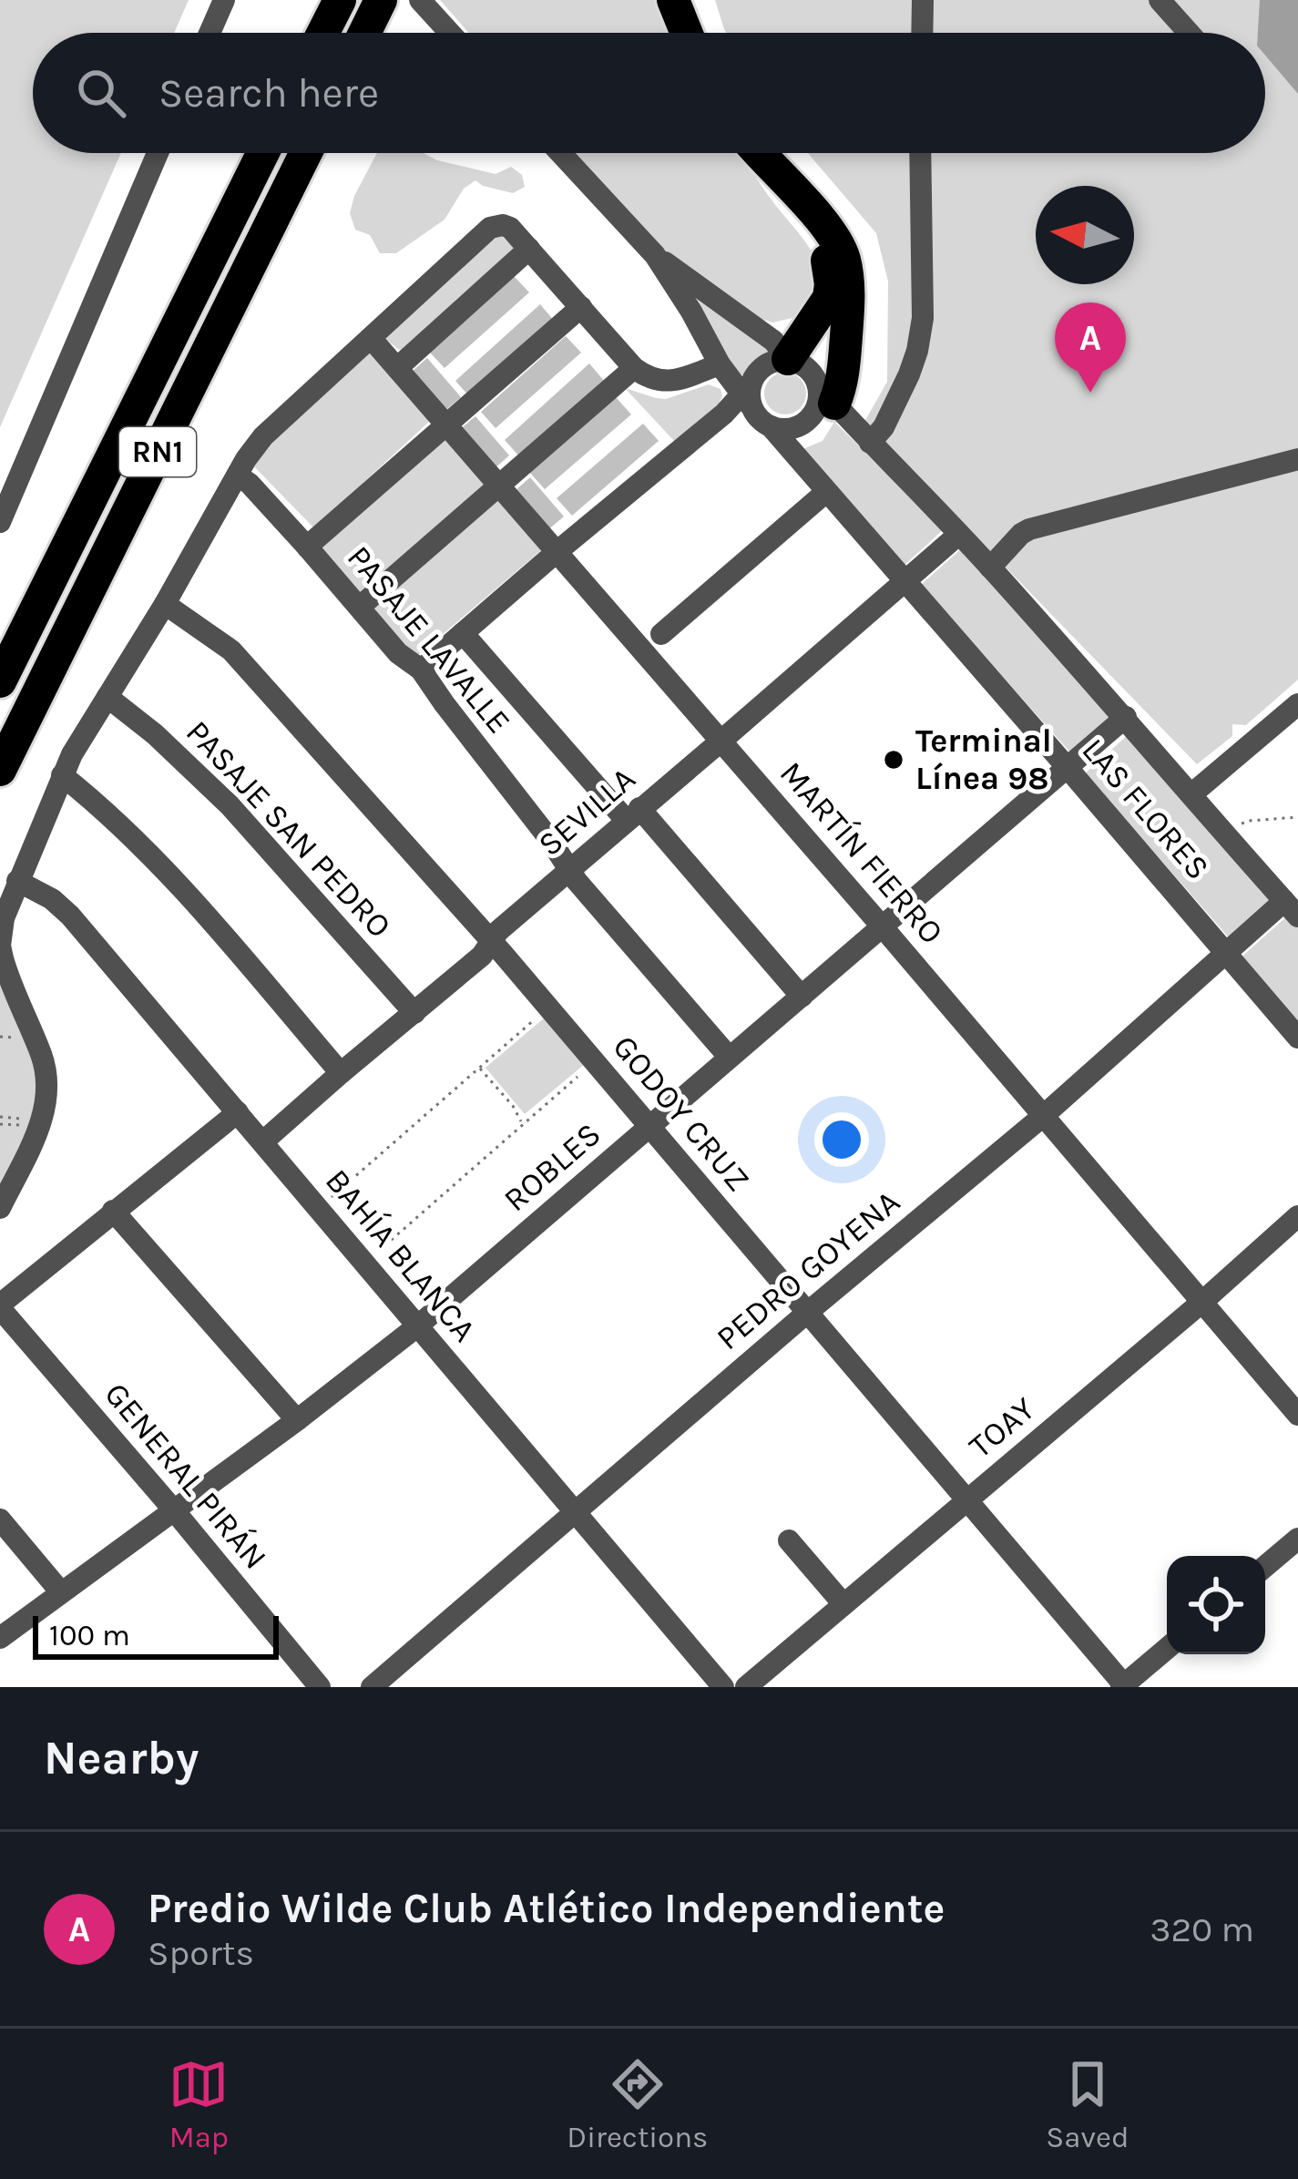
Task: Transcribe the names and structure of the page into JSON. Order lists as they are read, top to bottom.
{
  "streets": {
    "highway": ["RN1"],
    "street": [
      "PASAJE LAVALLE",
      "LAS FLORES",
      "SEVILLA",
      "PASAJE SAN PEDRO",
      "MARTÍN FIERRO",
      "GODOY CRUZ",
      "ROBLES",
      "BAHÍA BLANCA",
      "PEDRO GOYENA",
      "TOAY",
      "GENERAL PIRÁN"
    ]
  },
  "crossings": [
    ["PASAJE LAVALLE", "SEVILLA"],
    ["PASAJE LAVALLE", "ROBLES"],
    ["LAS FLORES", "SEVILLA"],
    ["LAS FLORES", "ROBLES"],
    ["LAS FLORES", "PEDRO GOYENA"],
    ["SEVILLA", "PASAJE SAN PEDRO"],
    ["SEVILLA", "MARTÍN FIERRO"],
    ["SEVILLA", "GODOY CRUZ"],
    ["SEVILLA", "BAHÍA BLANCA"],
    ["MARTÍN FIERRO", "ROBLES"],
    ["MARTÍN FIERRO", "PEDRO GOYENA"],
    ["MARTÍN FIERRO", "TOAY"],
    ["GODOY CRUZ", "ROBLES"],
    ["GODOY CRUZ", "PEDRO GOYENA"],
    ["GODOY CRUZ", "TOAY"],
    ["ROBLES", "BAHÍA BLANCA"],
    ["ROBLES", "GENERAL PIRÁN"],
    ["BAHÍA BLANCA", "PEDRO GOYENA"]
  ],
  "places": ["Terminal Línea 98"],
  "scale_bar": "100 m",
  "north": "left",
  "page": {
    "search": "Search here",
    "pins": "A",
    "scale": "100 m",
    "heading": "Nearby",
    "list": [
      {
        "mark": "A",
        "name": "Predio Wilde Club Atlético Independiente",
        "note": "Sports",
        "value": "320 m"
      }
    ],
    "nav": ["Map", "Directions", "Saved"]
  }
}
